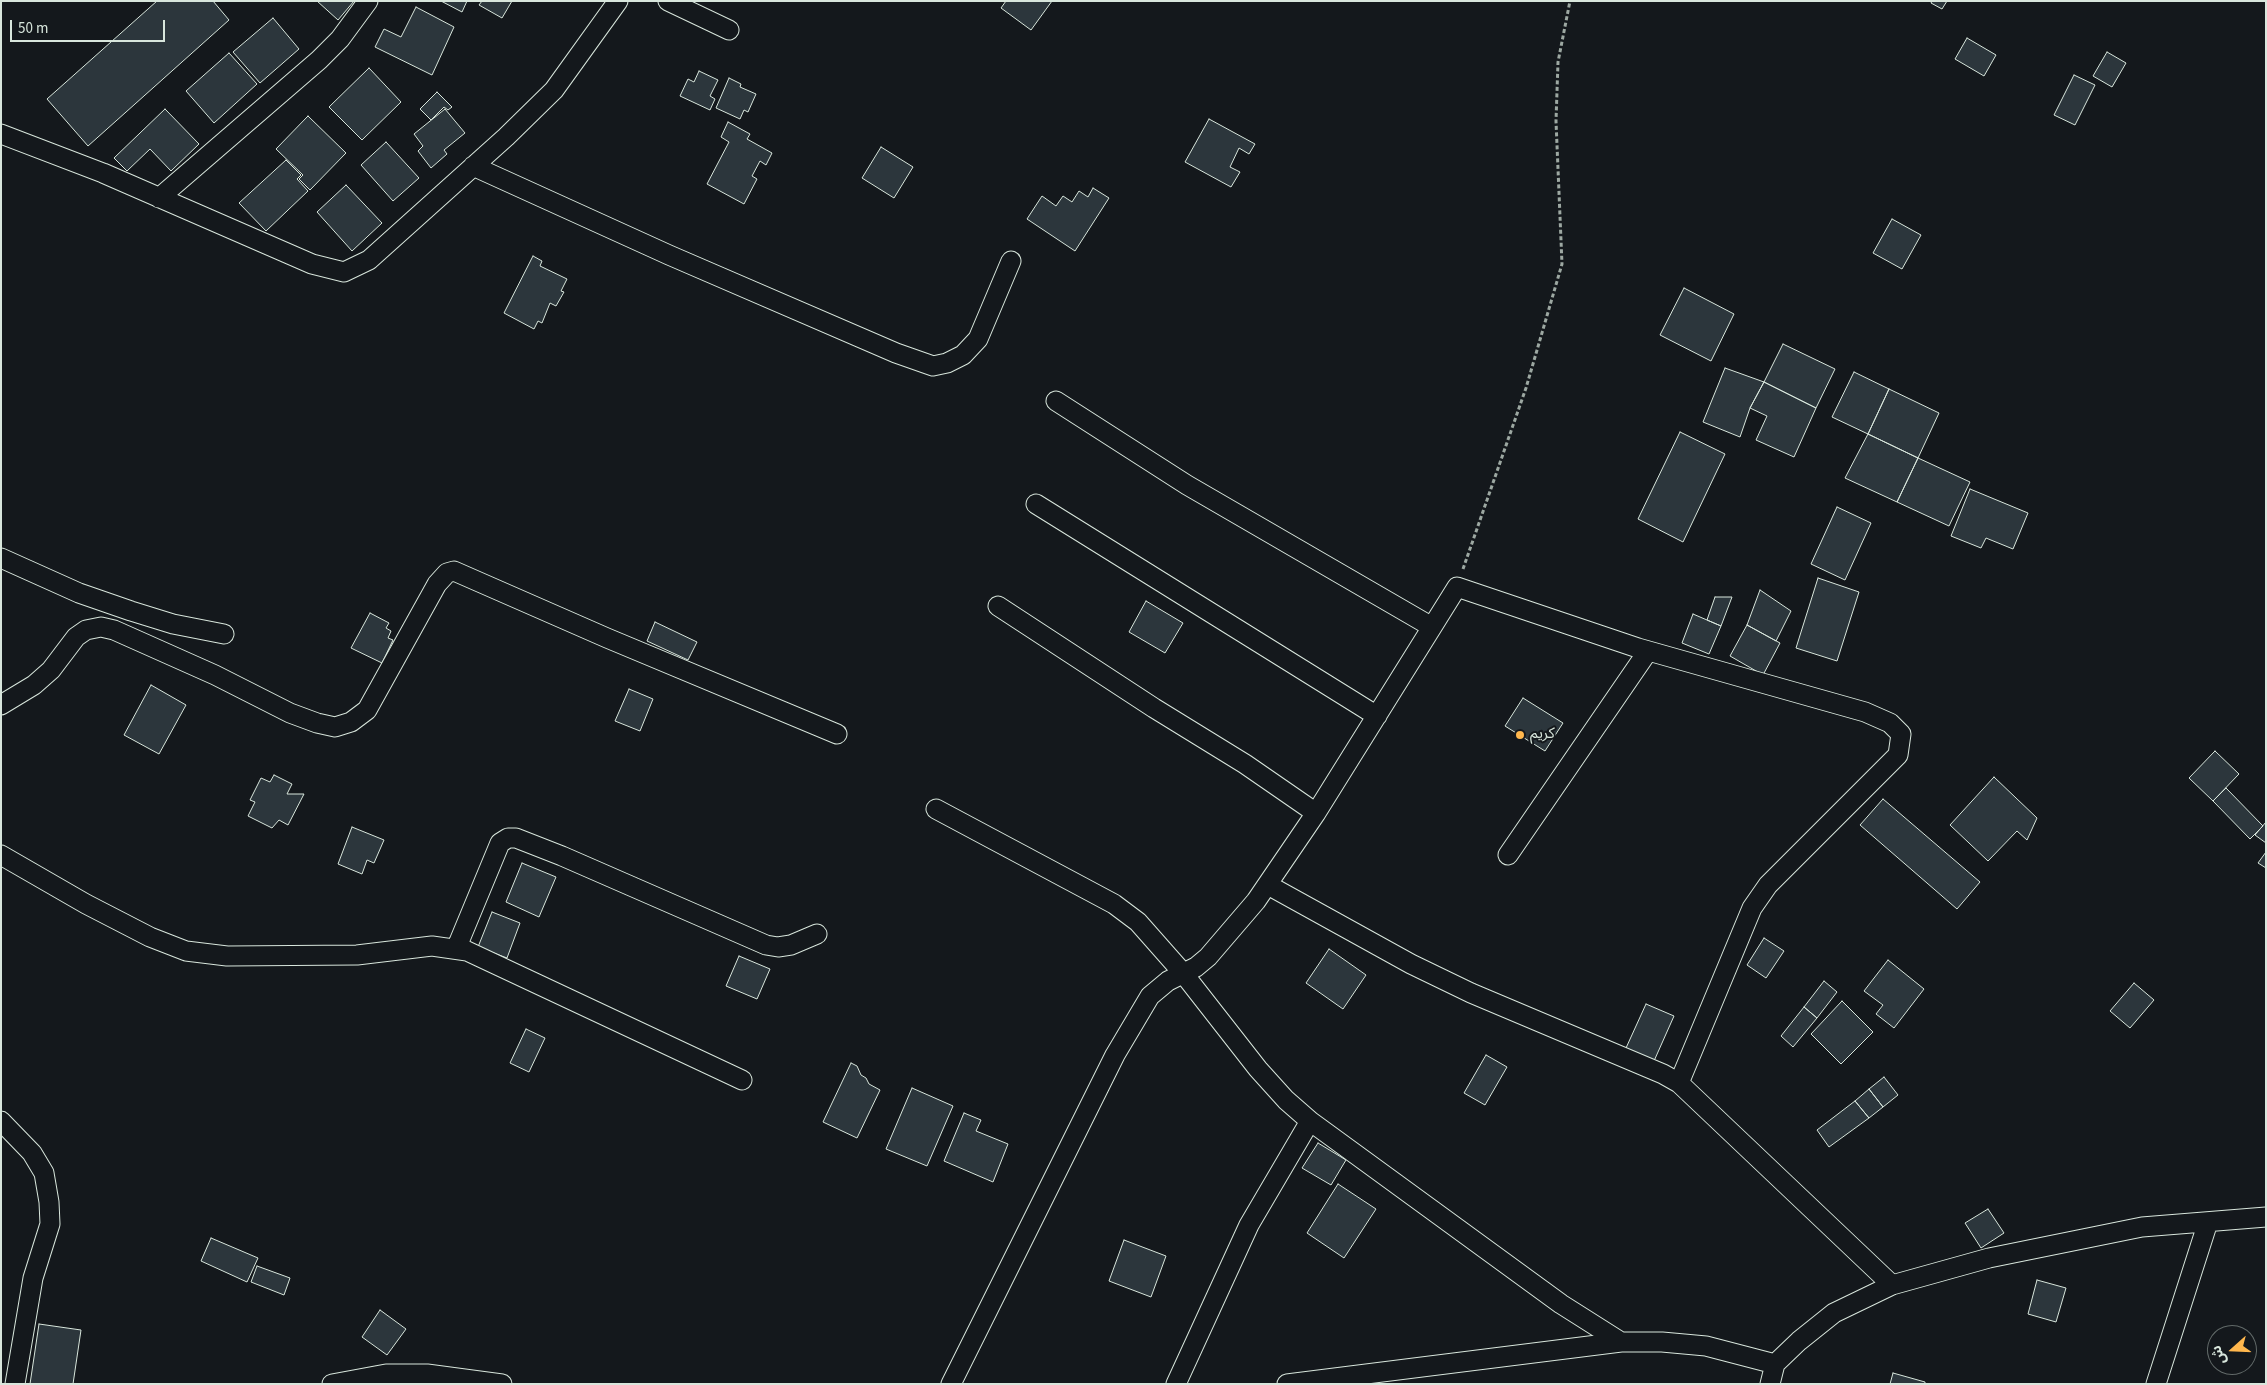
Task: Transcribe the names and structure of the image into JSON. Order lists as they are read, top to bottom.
{
  "places": ["كريم"],
  "scale_bar": "50 m",
  "north": "left"
}
